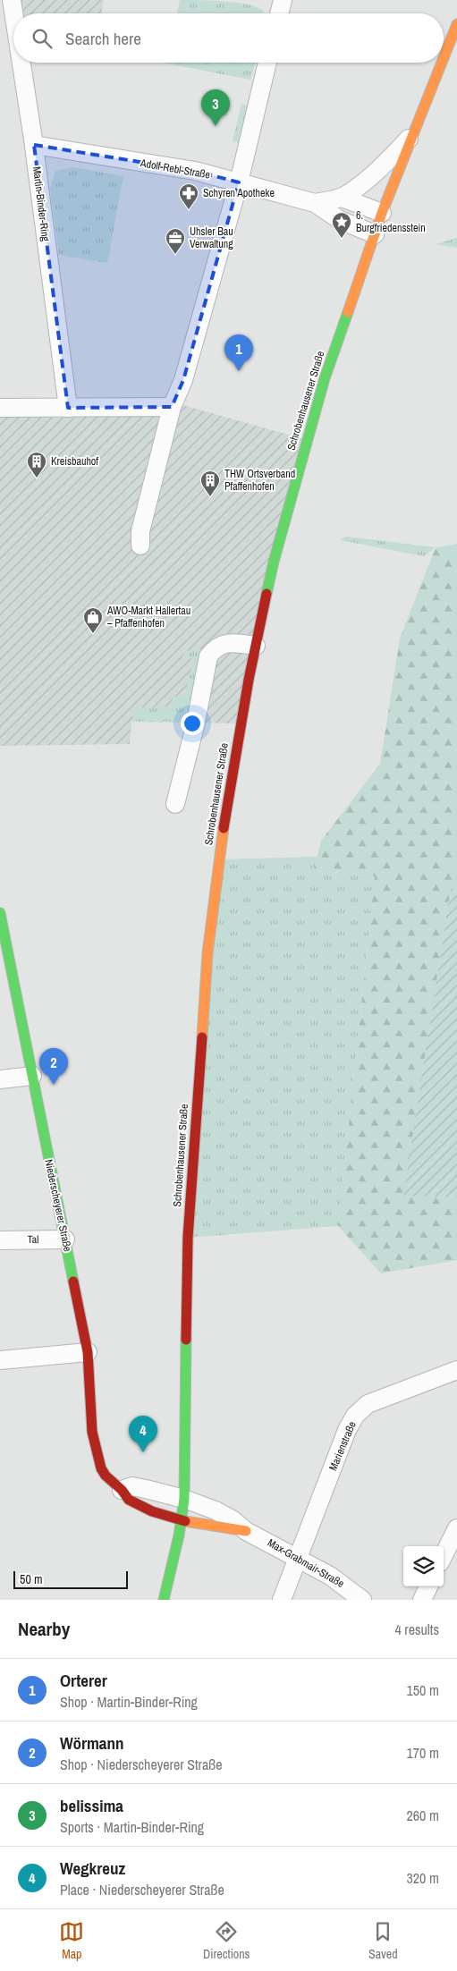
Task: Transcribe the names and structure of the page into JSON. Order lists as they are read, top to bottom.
{
  "streets": {
    "main road": ["Schrobenhausener Straße", "Niederscheyerer Straße", "Max-Grabmair-Straße"],
    "street": [
      "Adolf-Rebl-Straße",
      "Martin-Binder-Ring",
      "Tal",
      "Marienstraße"
    ]
  },
  "crossings": [
    ["Adolf-Rebl-Straße", "Martin-Binder-Ring"],
    ["Adolf-Rebl-Straße", "Schrobenhausener Straße"],
    ["Schrobenhausener Straße", "Niederscheyerer Straße"],
    ["Schrobenhausener Straße", "Max-Grabmair-Straße"],
    ["Niederscheyerer Straße", "Tal"],
    ["Niederscheyerer Straße", "Max-Grabmair-Straße"],
    ["Marienstraße", "Max-Grabmair-Straße"]
  ],
  "places": {
    "pharmacy": ["Schyren Apotheke"],
    "place": ["6. Burgfriedensstein"],
    "office": ["Uhsler Bau Verwaltung"],
    "building": ["Kreisbauhof", "THW Ortsverband Pfaffenhofen"],
    "shop": ["AWO-Markt Hallertau – Pfaffenhofen"]
  },
  "scale_bar": "50 m",
  "page": {
    "search": "Search here",
    "pins": [
      "3",
      "1",
      "2",
      "4"
    ],
    "scale": "50 m",
    "heading": ["Nearby", "4 results"],
    "list": [
      {
        "mark": "1",
        "name": "Orterer",
        "note": "Shop · Martin-Binder-Ring",
        "value": "150 m"
      },
      {
        "mark": "2",
        "name": "Wörmann",
        "note": "Shop · Niederscheyerer Straße",
        "value": "170 m"
      },
      {
        "mark": "3",
        "name": "belissima",
        "note": "Sports · Martin-Binder-Ring",
        "value": "260 m"
      },
      {
        "mark": "4",
        "name": "Wegkreuz",
        "note": "Place · Niederscheyerer Straße",
        "value": "320 m"
      }
    ],
    "nav": ["Map", "Directions", "Saved"]
  }
}
